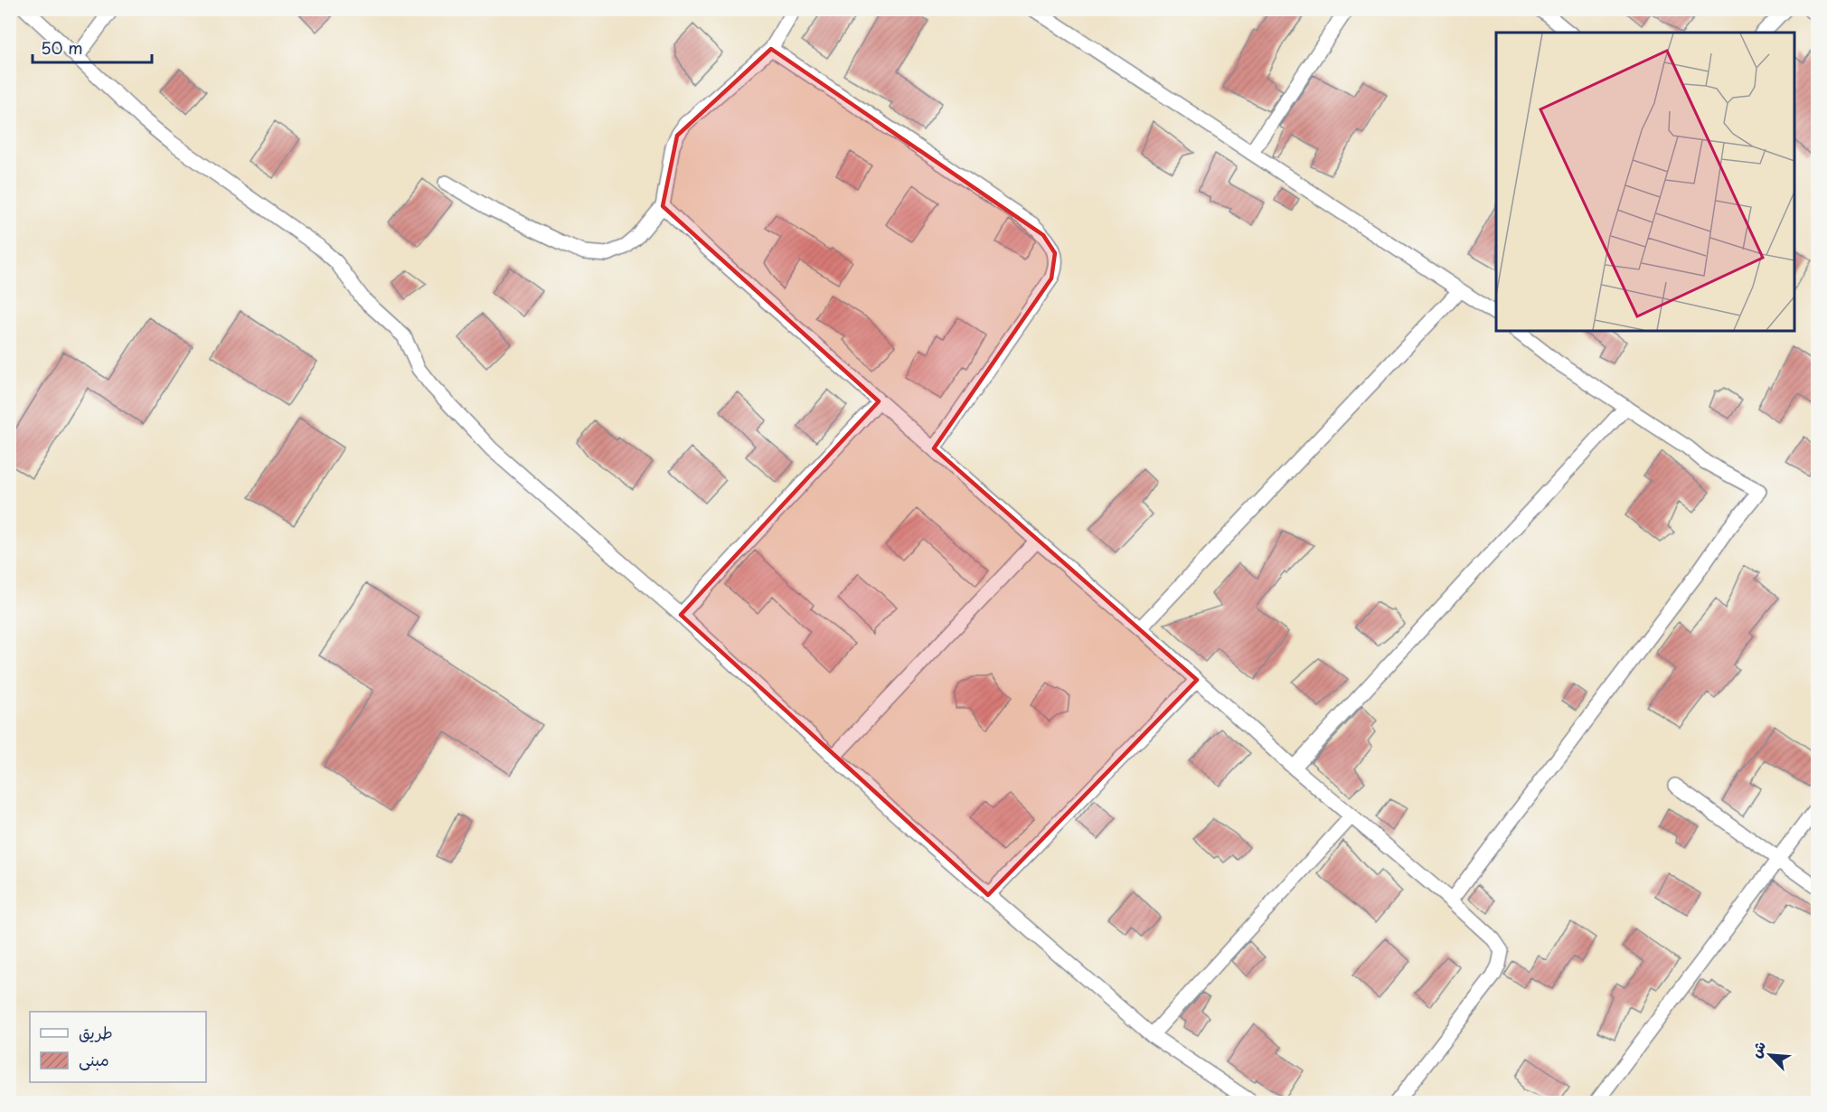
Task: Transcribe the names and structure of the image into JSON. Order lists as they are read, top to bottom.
{
  "legend": ["طريق", "مبنى"],
  "scale_bar": "50 m",
  "north": "top left"
}
